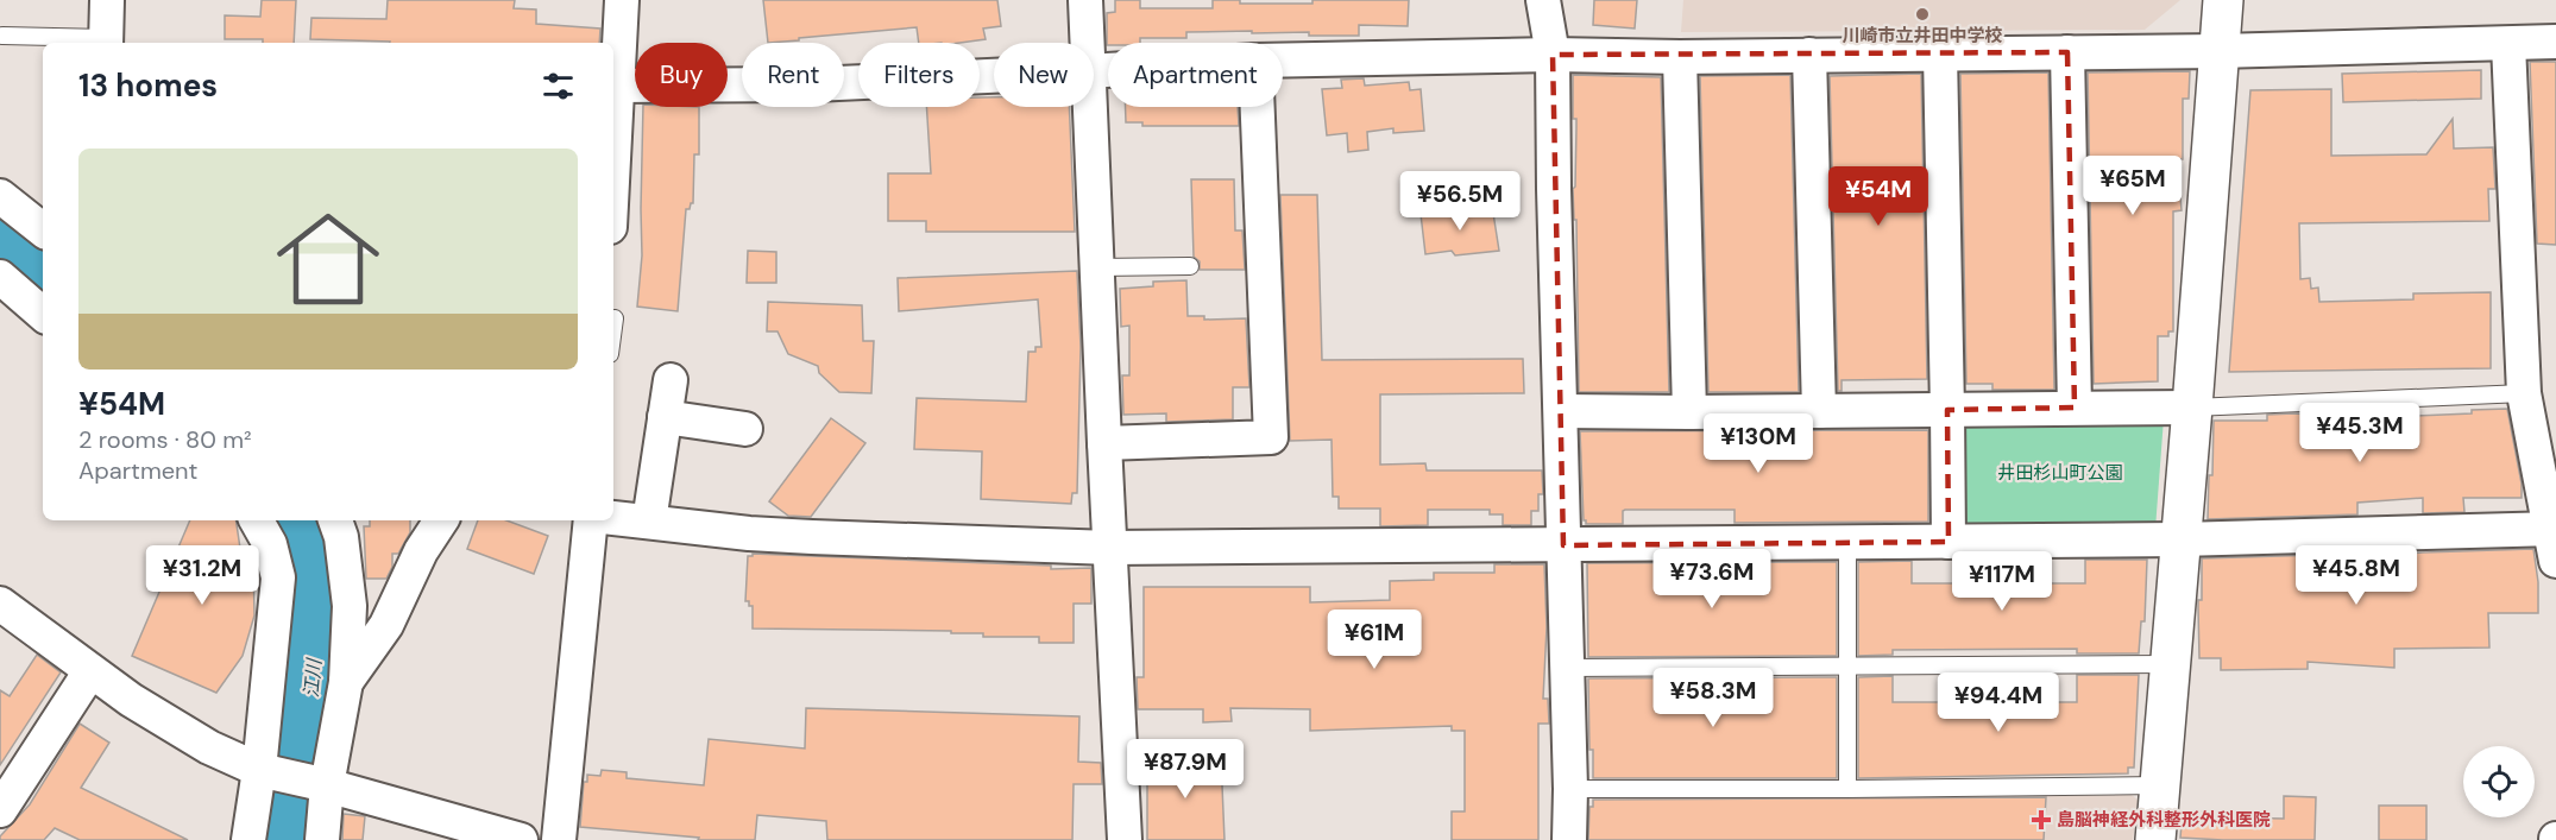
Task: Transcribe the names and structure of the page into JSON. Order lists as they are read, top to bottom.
{
  "water": ["江川"],
  "parks": ["井田杉山町公園"],
  "places": {
    "other": ["川崎市立井田中学校"],
    "health": ["島脳神経外科整形外科医院"]
  },
  "page": {
    "chip": [
      "Buy",
      "Rent",
      "Filters",
      "New",
      "Apartment"
    ],
    "heading": "13 homes",
    "list": [
      {
        "name": "¥54M",
        "note": "2 rooms · 80 m² · Apartment"
      }
    ],
    "price": [
      "¥65M",
      "¥54M",
      "¥56.5M",
      "¥45.3M",
      "¥130M",
      "¥31.2M",
      "¥45.8M",
      "¥73.6M",
      "¥117M",
      "¥61M",
      "¥58.3M",
      "¥94.4M",
      "¥87.9M"
    ]
  }
}
